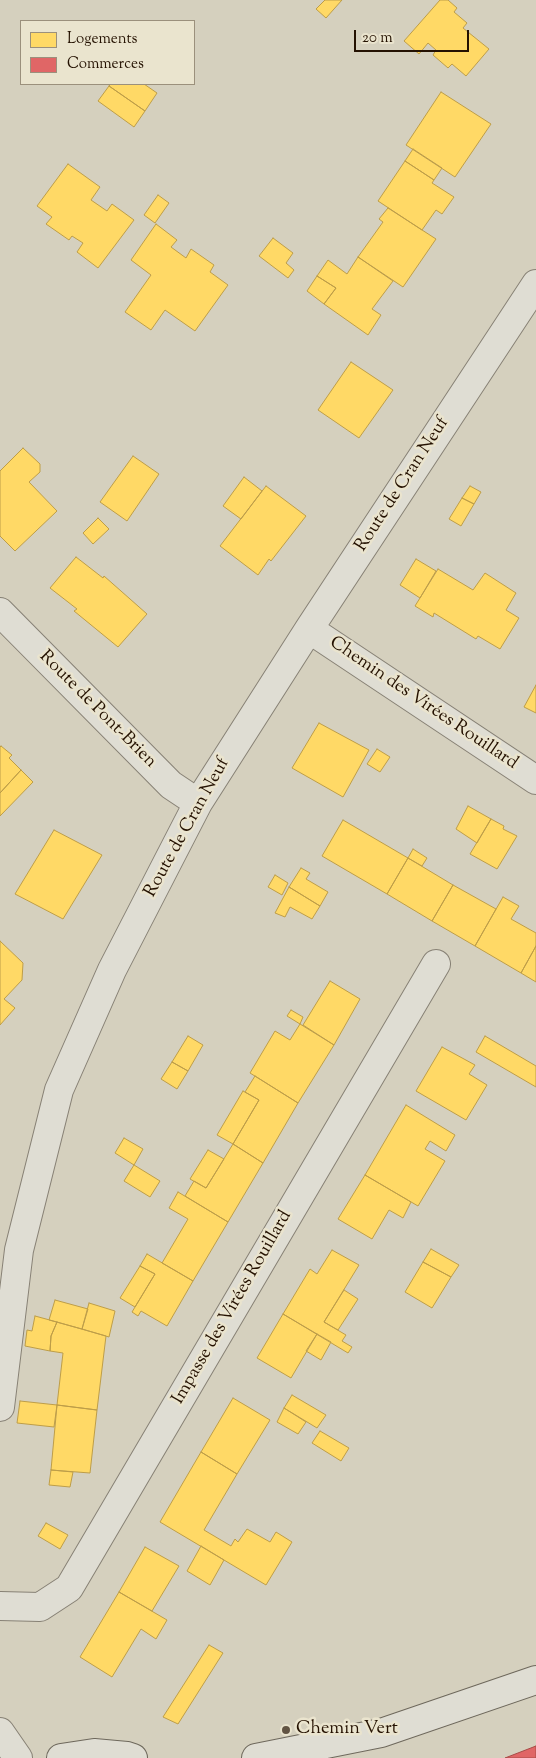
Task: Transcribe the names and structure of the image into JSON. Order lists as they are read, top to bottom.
{
  "streets": {
    "street": [
      "Route de Cran Neuf",
      "Chemin des Virées Rouillard",
      "Route de Pont-Brien",
      "Impasse des Virées Rouillard"
    ]
  },
  "crossings": [
    ["Route de Cran Neuf", "Chemin des Virées Rouillard"],
    ["Route de Cran Neuf", "Route de Pont-Brien"]
  ],
  "places": ["Chemin Vert"],
  "legend": ["Logements", "Commerces"],
  "scale_bar": "20 m"
}
